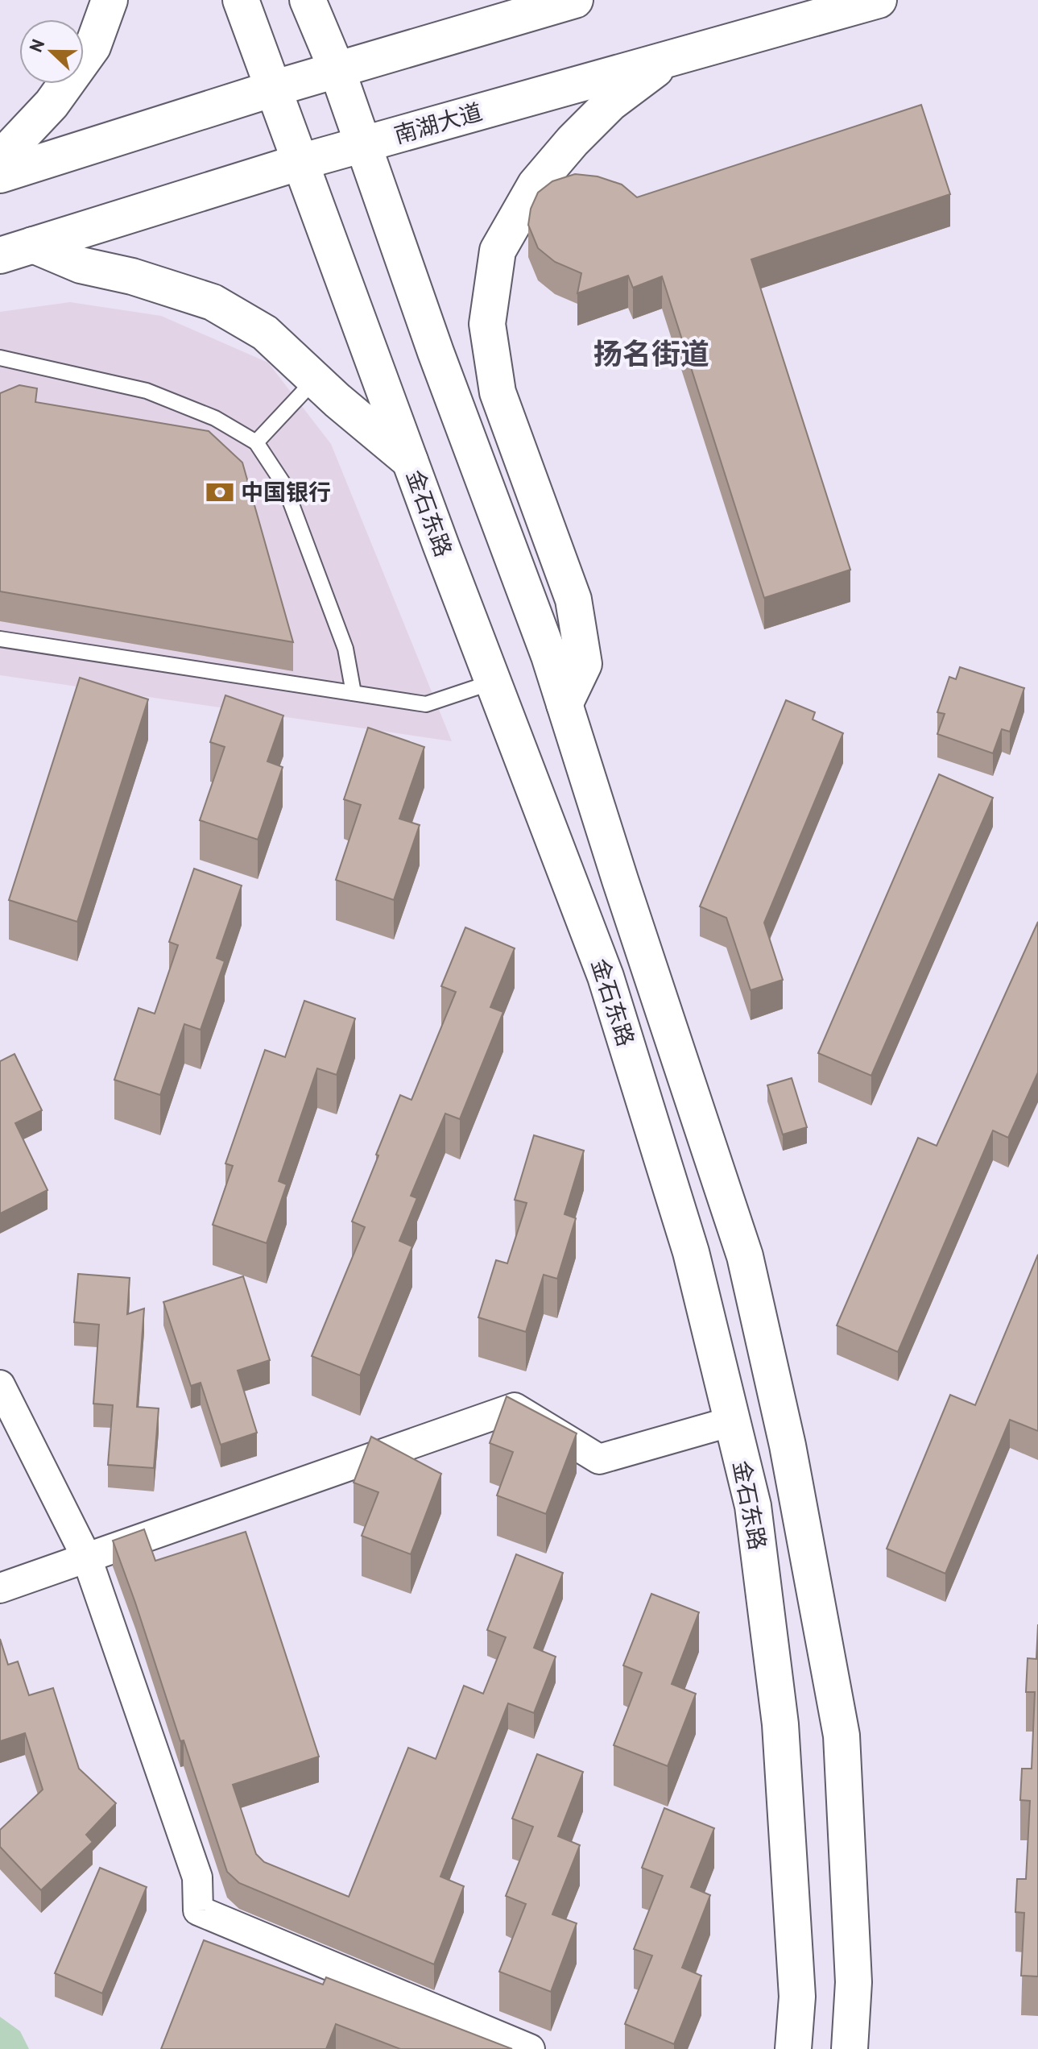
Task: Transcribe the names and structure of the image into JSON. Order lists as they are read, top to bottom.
{
  "streets": {
    "main road": ["南湖大道", "金石东路"]
  },
  "crossings": [
    ["南湖大道", "金石东路"]
  ],
  "districts": ["扬名街道"],
  "places": {
    "bank": ["中国银行"]
  },
  "north": "left"
}
